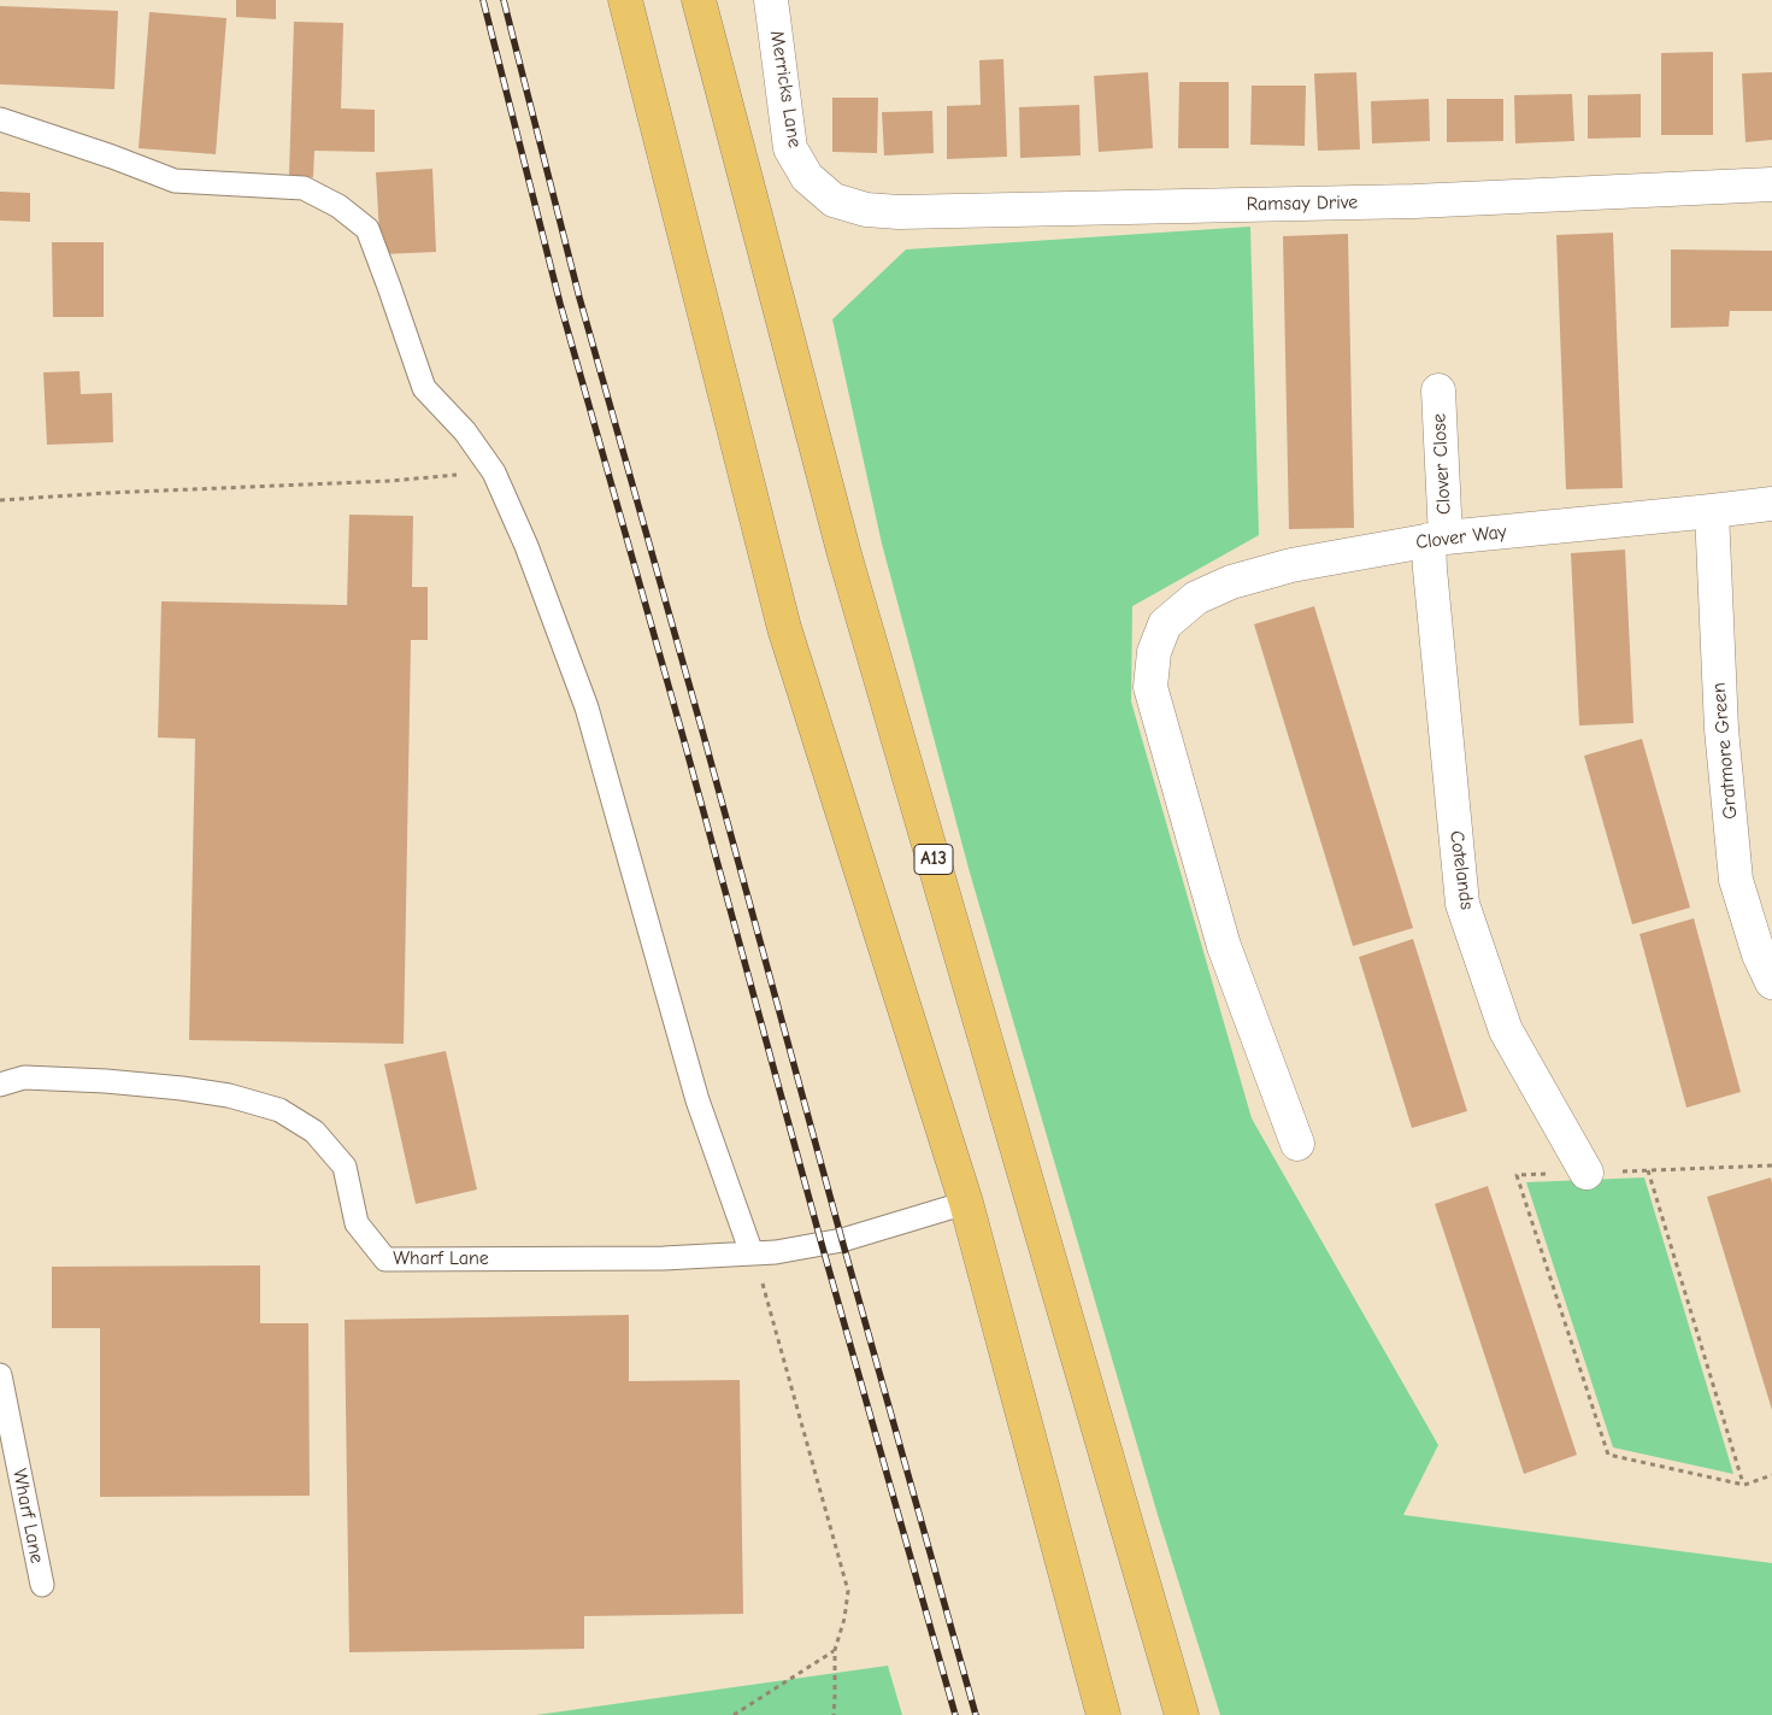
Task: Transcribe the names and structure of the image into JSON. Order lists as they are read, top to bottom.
{
  "streets": {
    "highway": ["A13"],
    "street": [
      "Merricks Lane",
      "Ramsay Drive",
      "Clover Close",
      "Clover Way",
      "Gratmore Green",
      "Cotelands"
    ],
    "lane": ["Wharf Lane"]
  },
  "crossings": [
    ["Merricks Lane", "Ramsay Drive"],
    ["Clover Close", "Clover Way"],
    ["Clover Close", "Cotelands"],
    ["Clover Way", "Gratmore Green"],
    ["Clover Way", "Cotelands"]
  ]
}
